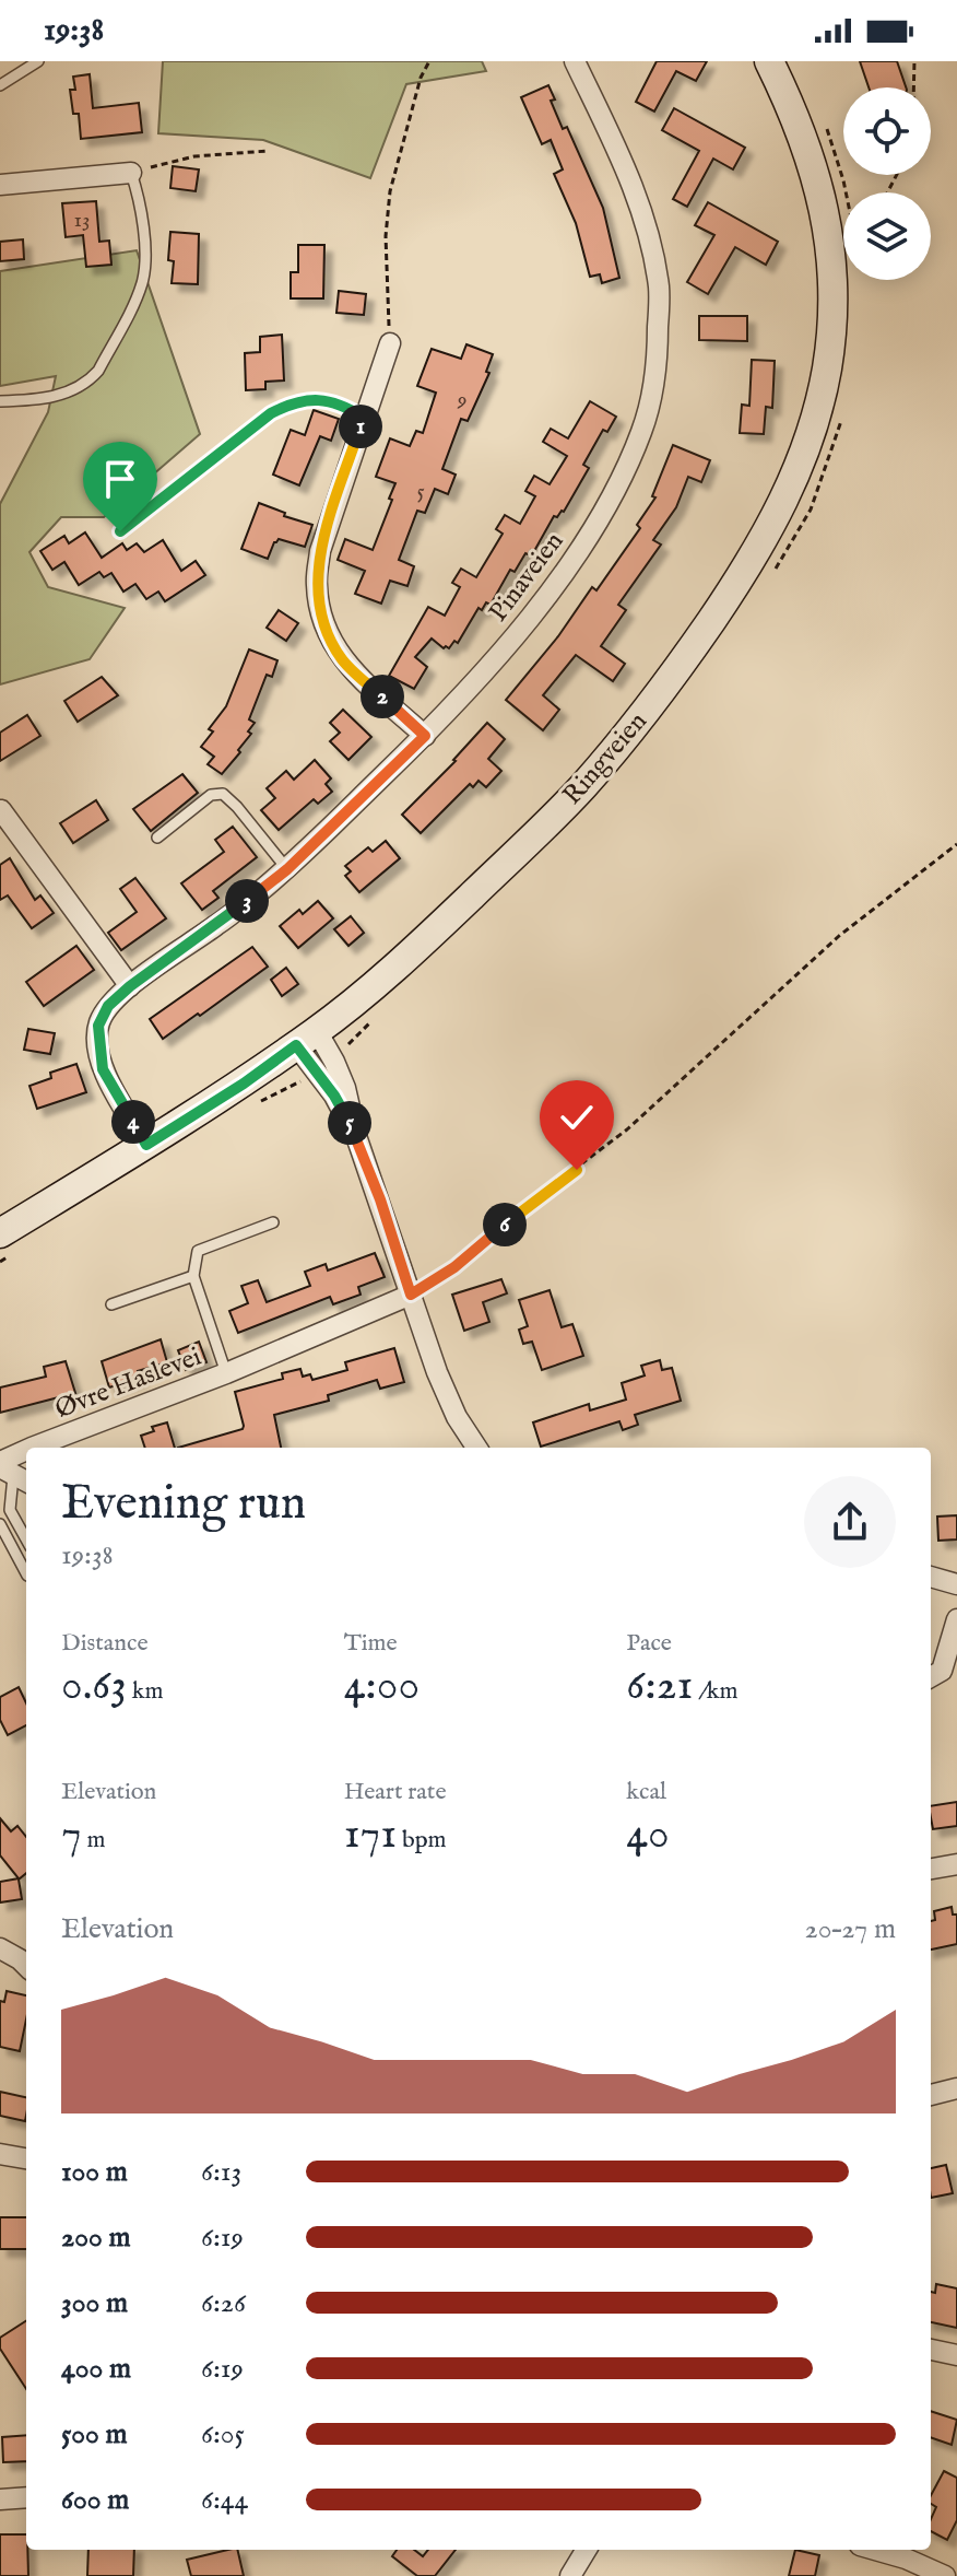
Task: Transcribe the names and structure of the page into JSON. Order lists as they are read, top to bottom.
{
  "streets": {
    "main road": ["Ringveien"],
    "street": ["Pinaveien", "Øvre Haslevei"]
  },
  "crossings": [
    ["Pinaveien", "Ringveien"]
  ],
  "house_numbers": ["13", "9", "5"],
  "page": {
    "status": "19:38",
    "pins": [
      "1",
      "2",
      "3",
      "4",
      "5",
      "6"
    ],
    "heading": ["Evening run", "19:38"],
    "stats": [
      ["Distance", "0.63 km"],
      ["Time", "4:00"],
      ["Pace", "6:21 /km"],
      ["Elevation", "7 m"],
      ["Heart rate", "171 bpm"],
      ["kcal", "40"]
    ],
    "chart": ["Elevation", "20–27 m"],
    "list": [
      {
        "name": "100 m",
        "note": "6:13"
      },
      {
        "name": "200 m",
        "note": "6:19"
      },
      {
        "name": "300 m",
        "note": "6:26"
      },
      {
        "name": "400 m",
        "note": "6:19"
      },
      {
        "name": "500 m",
        "note": "6:05"
      },
      {
        "name": "600 m",
        "note": "6:44"
      }
    ]
  }
}
